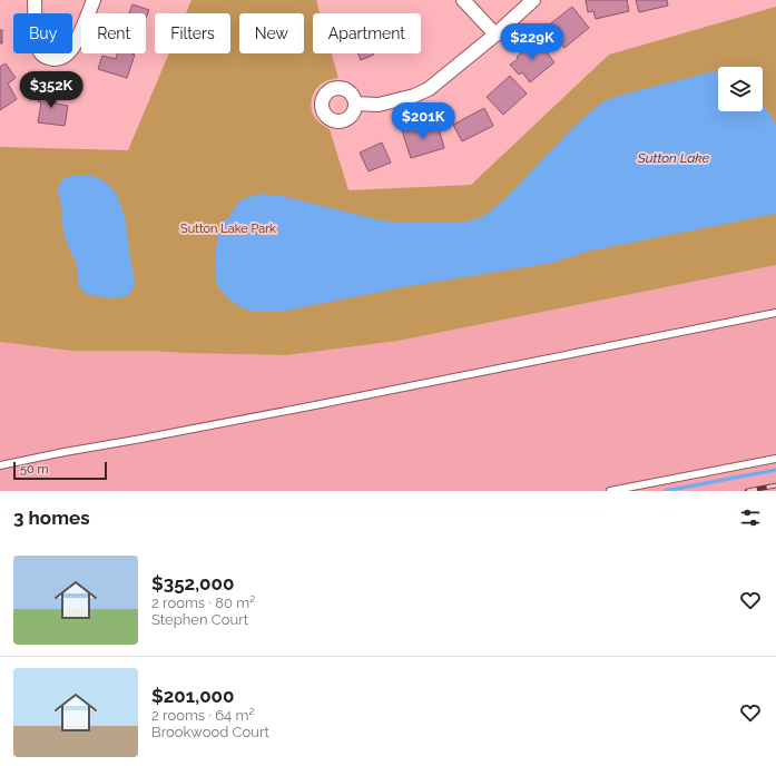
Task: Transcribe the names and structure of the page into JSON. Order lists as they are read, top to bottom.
{
  "water": ["Sutton Lake"],
  "parks": ["Sutton Lake Park"],
  "scale_bar": "50 m",
  "page": {
    "chip": [
      "Buy",
      "Rent",
      "Filters",
      "New",
      "Apartment"
    ],
    "price": ["$229K", "$352K", "$201K"],
    "scale": "50 m",
    "heading": "3 homes",
    "list": [
      {
        "name": "$352,000",
        "note": "2 rooms · 80 m² · Stephen Court"
      },
      {
        "name": "$201,000",
        "note": "2 rooms · 64 m² · Brookwood Court"
      }
    ]
  }
}
